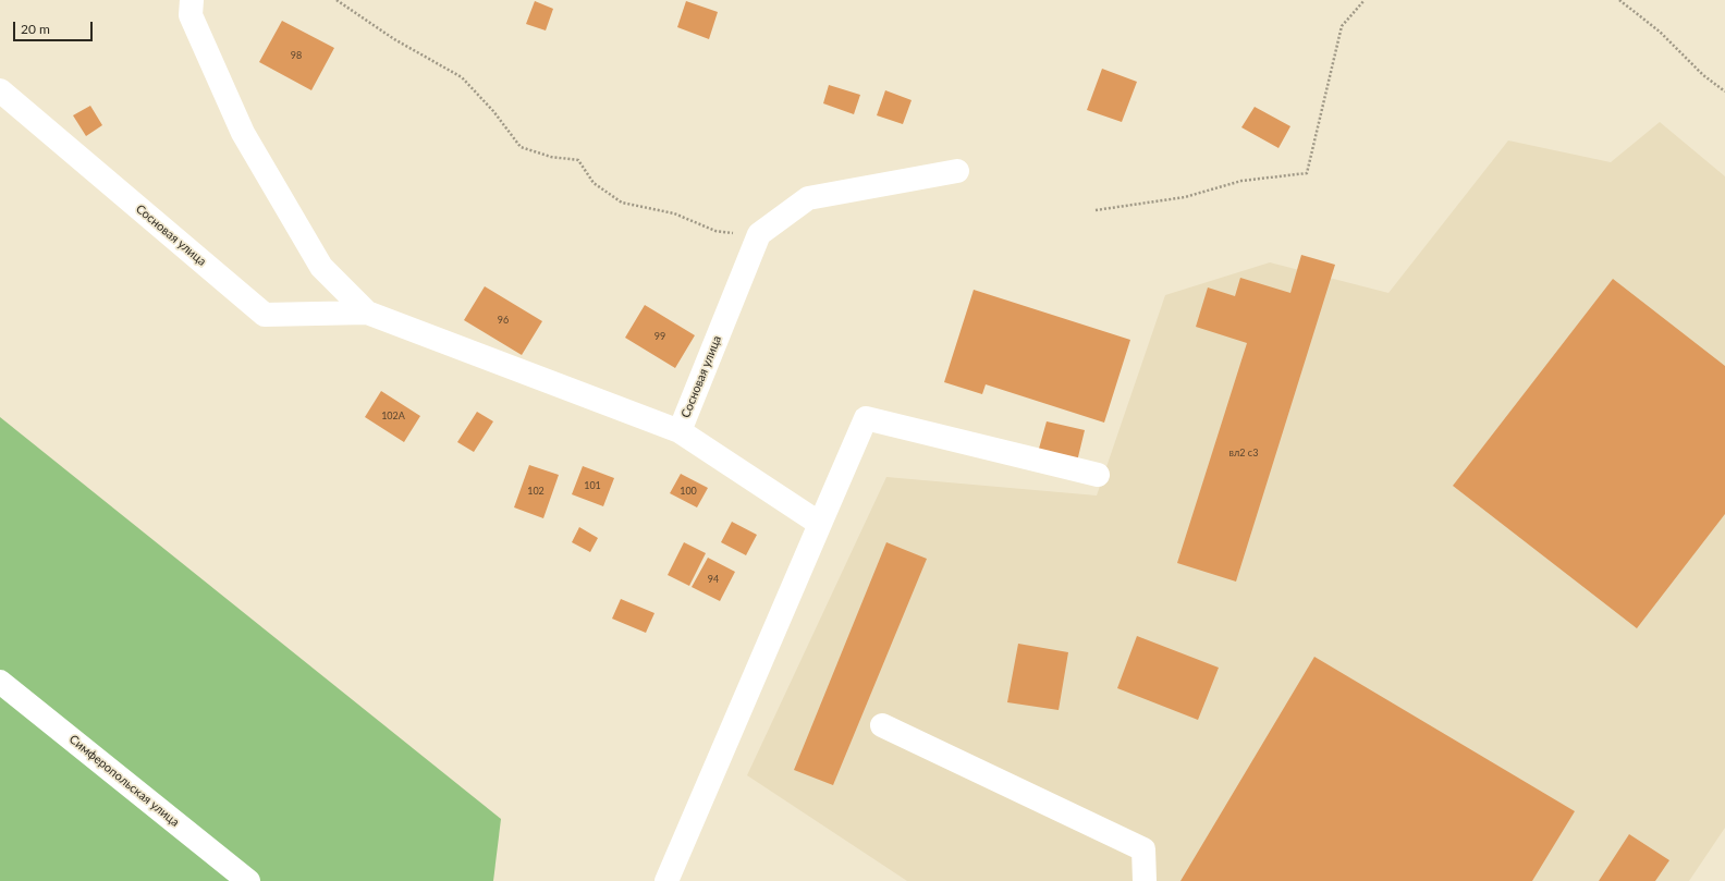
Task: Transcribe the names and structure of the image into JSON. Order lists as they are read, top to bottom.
{
  "streets": {
    "lane": ["Сосновая улица", "Симферопольская улица"]
  },
  "house_numbers": [
    "98",
    "96",
    "99",
    "102А",
    "вл2 с3",
    "101",
    "102",
    "100",
    "94"
  ],
  "scale_bar": "20 m"
}
